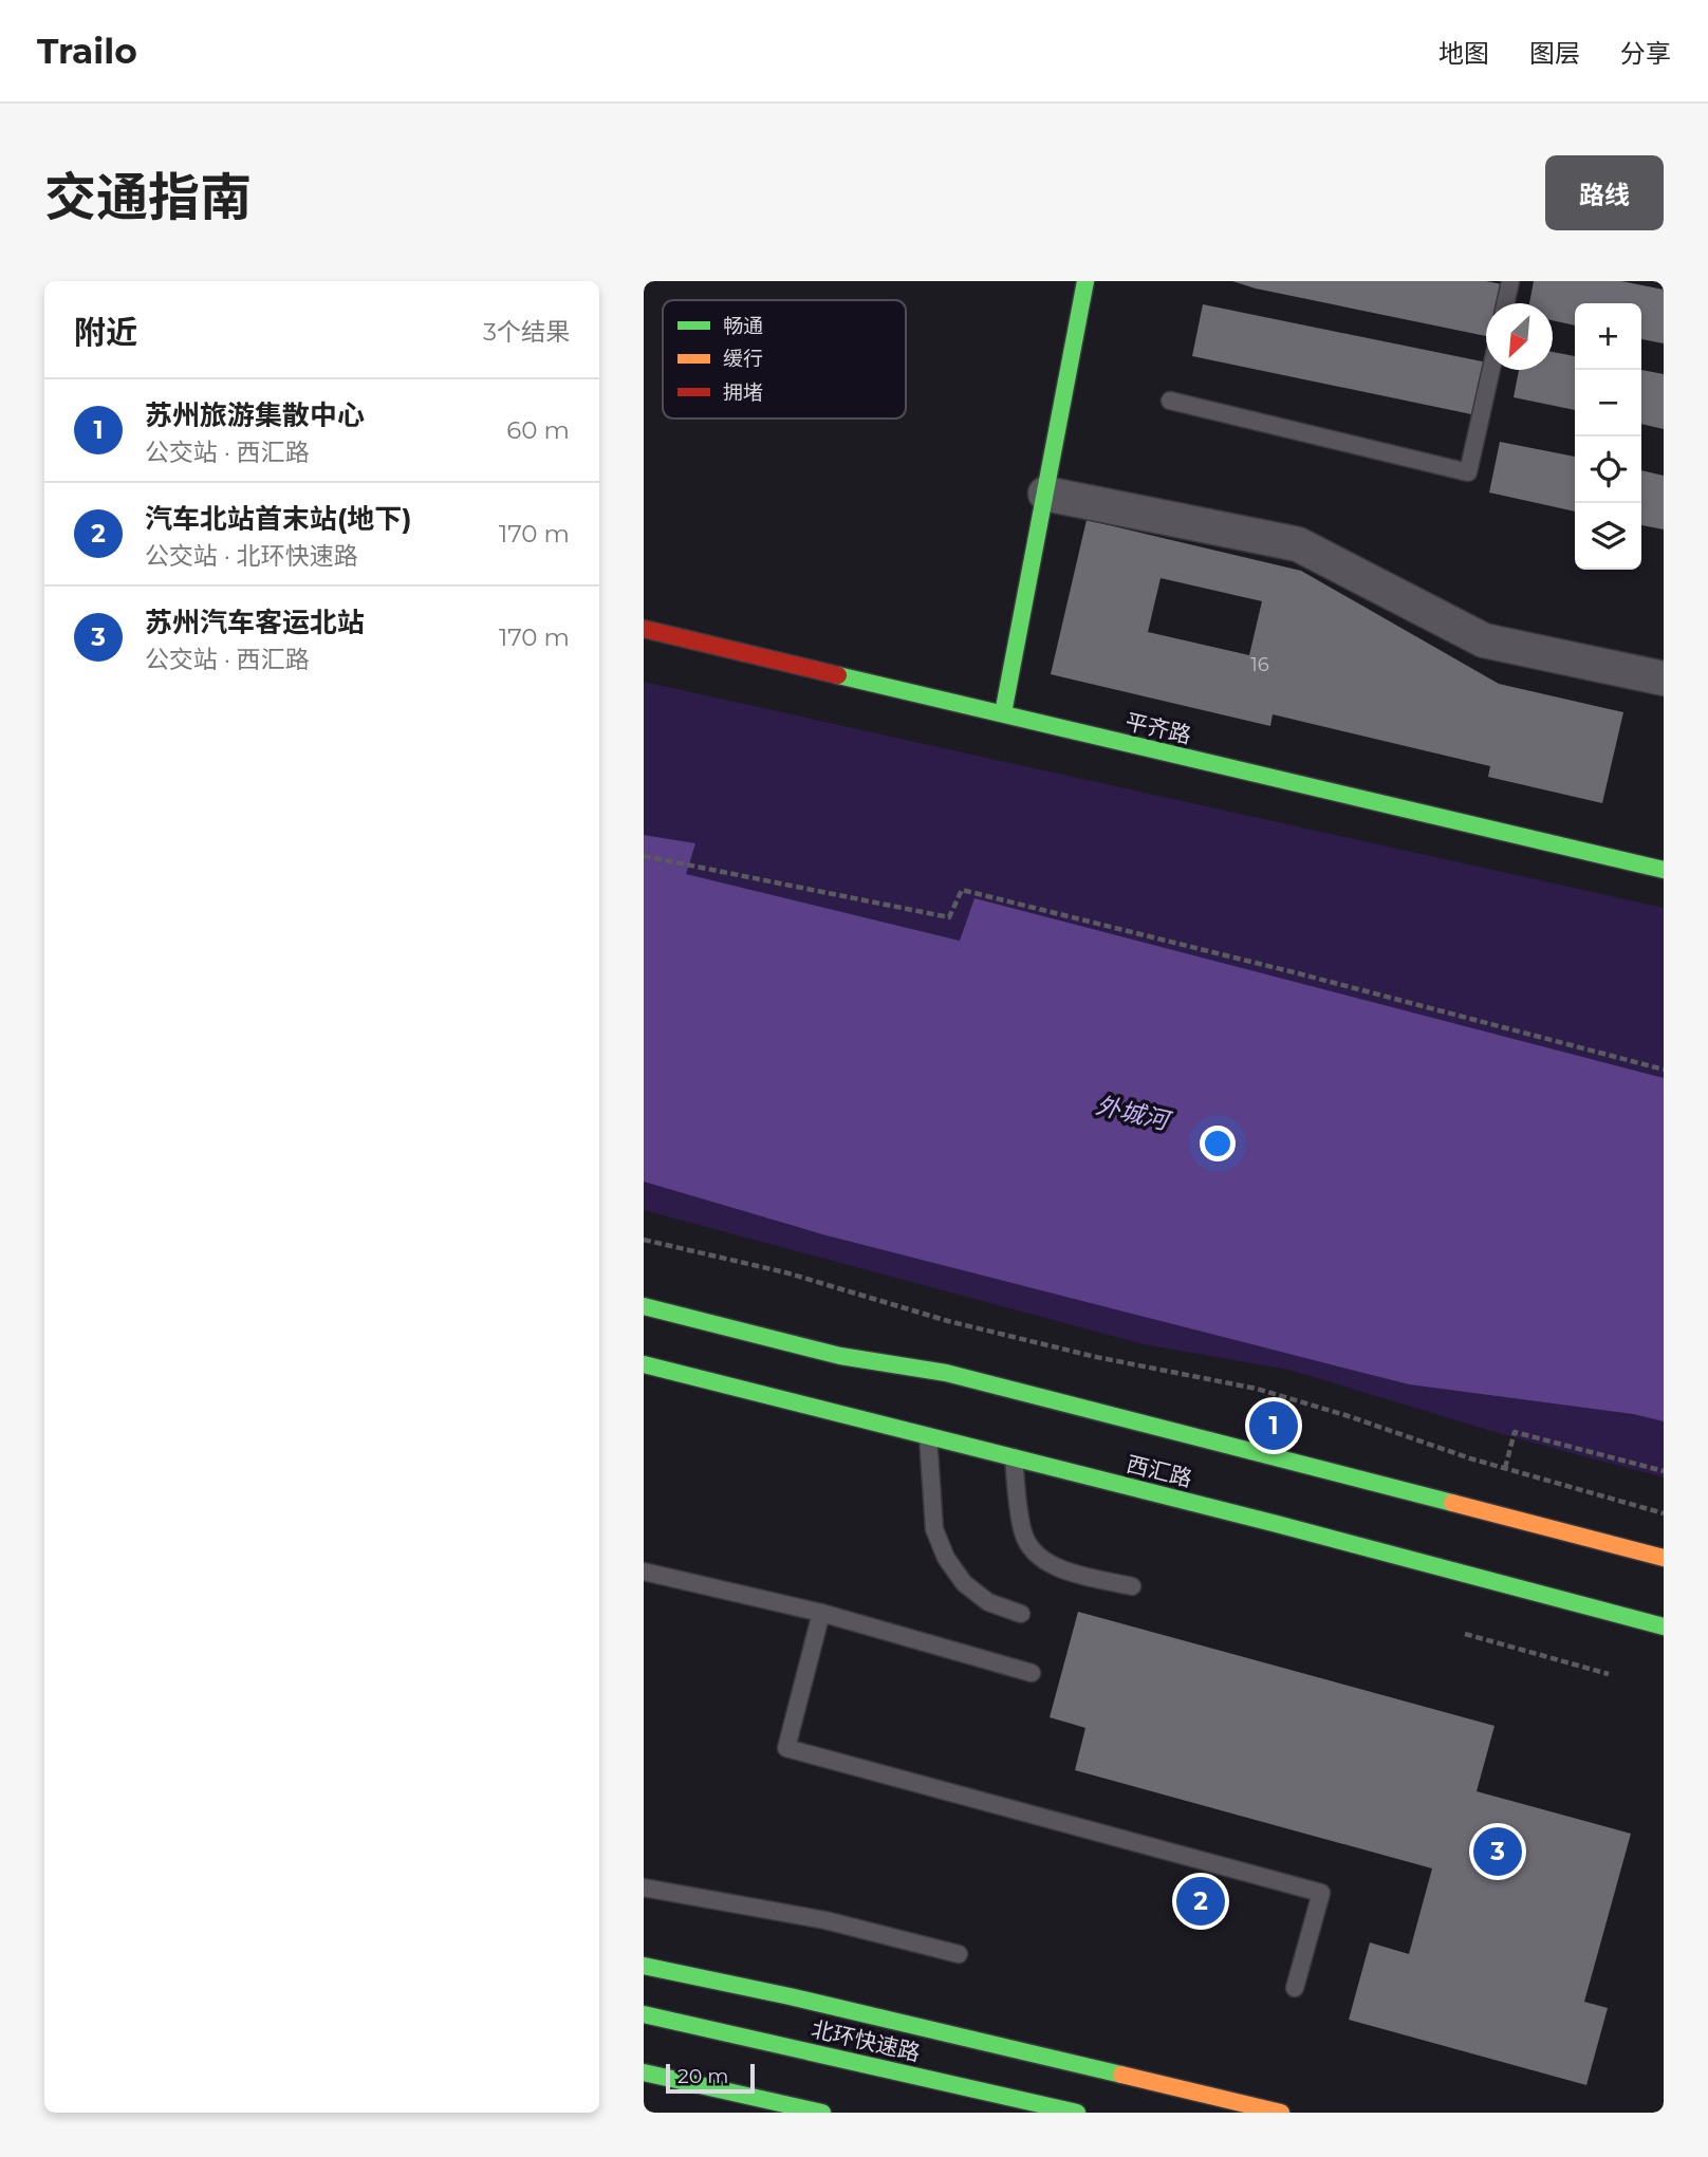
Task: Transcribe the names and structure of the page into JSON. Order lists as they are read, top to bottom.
{
  "streets": {
    "main road": ["平齐路", "西汇路", "北环快速路"]
  },
  "water": ["外城河"],
  "house_numbers": ["16"],
  "legend": ["畅通", "缓行", "拥堵"],
  "scale_bar": "20 m",
  "north": "bottom left",
  "page": {
    "header": "Trailo",
    "nav": ["地图", "图层", "分享"],
    "title": "交通指南",
    "buttons": "路线",
    "heading": ["附近", "3个结果"],
    "map_buttons": ["+", "−"],
    "list": [
      {
        "mark": "1",
        "name": "苏州旅游集散中心",
        "note": "公交站 · 西汇路",
        "value": "60 m"
      },
      {
        "mark": "2",
        "name": "汽车北站首末站(地下)",
        "note": "公交站 · 北环快速路",
        "value": "170 m"
      },
      {
        "mark": "3",
        "name": "苏州汽车客运北站",
        "note": "公交站 · 西汇路",
        "value": "170 m"
      }
    ],
    "pins": ["1", "3", "2"],
    "scale": "20 m"
  }
}
